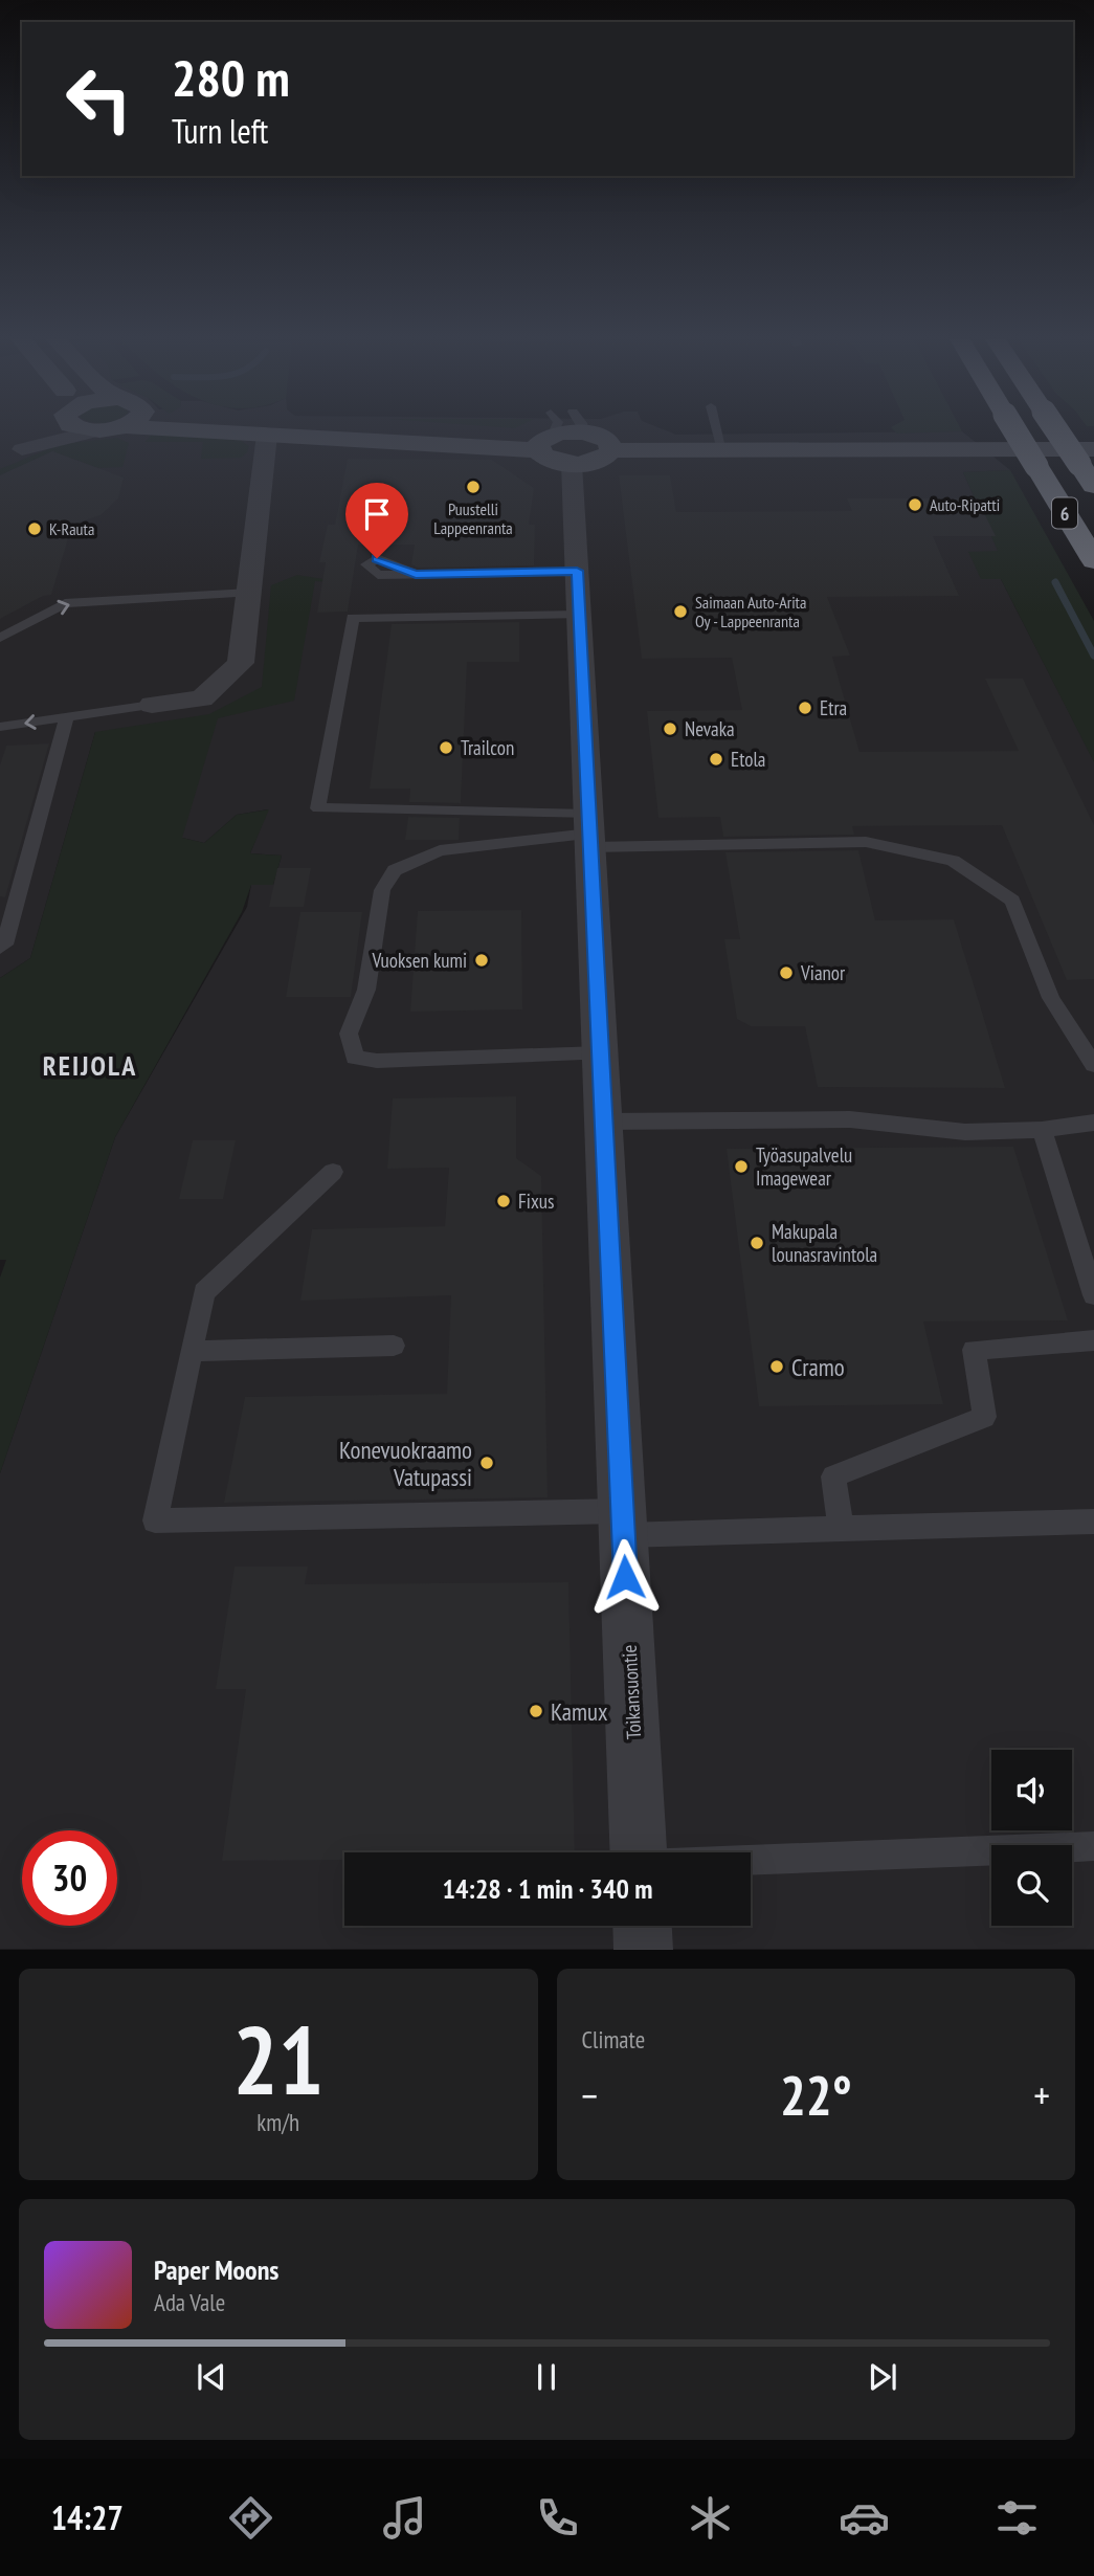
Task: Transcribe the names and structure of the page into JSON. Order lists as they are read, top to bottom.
{
  "streets": {
    "highway": ["6"],
    "street": ["Toikansuontie"]
  },
  "districts": ["REIJOLA"],
  "places": [
    "Puustelli Lappeenranta",
    "Auto-Ripatti",
    "K-Rauta",
    "Saimaan Auto-Arita Oy - Lappeenranta",
    "Etra",
    "Nevaka",
    "Trailcon",
    "Etola",
    "Vuoksen kumi",
    "Vianor",
    "Työasupalvelu Imagewear",
    "Fixus",
    "Makupala lounasravintola",
    "Cramo",
    "Konevuokraamo Vatupassi",
    "Kamux"
  ],
  "page": {
    "turn": ["280 m", "Turn left"],
    "limit": "30",
    "trip": "14:28 · 1 min · 340 m",
    "tile": [
      ["21", "km/h"],
      "Climate"
    ],
    "heat": ["−", "22°", "+"],
    "song": ["Paper Moons", "Ada Vale"],
    "tabs": "14:27"
  }
}
